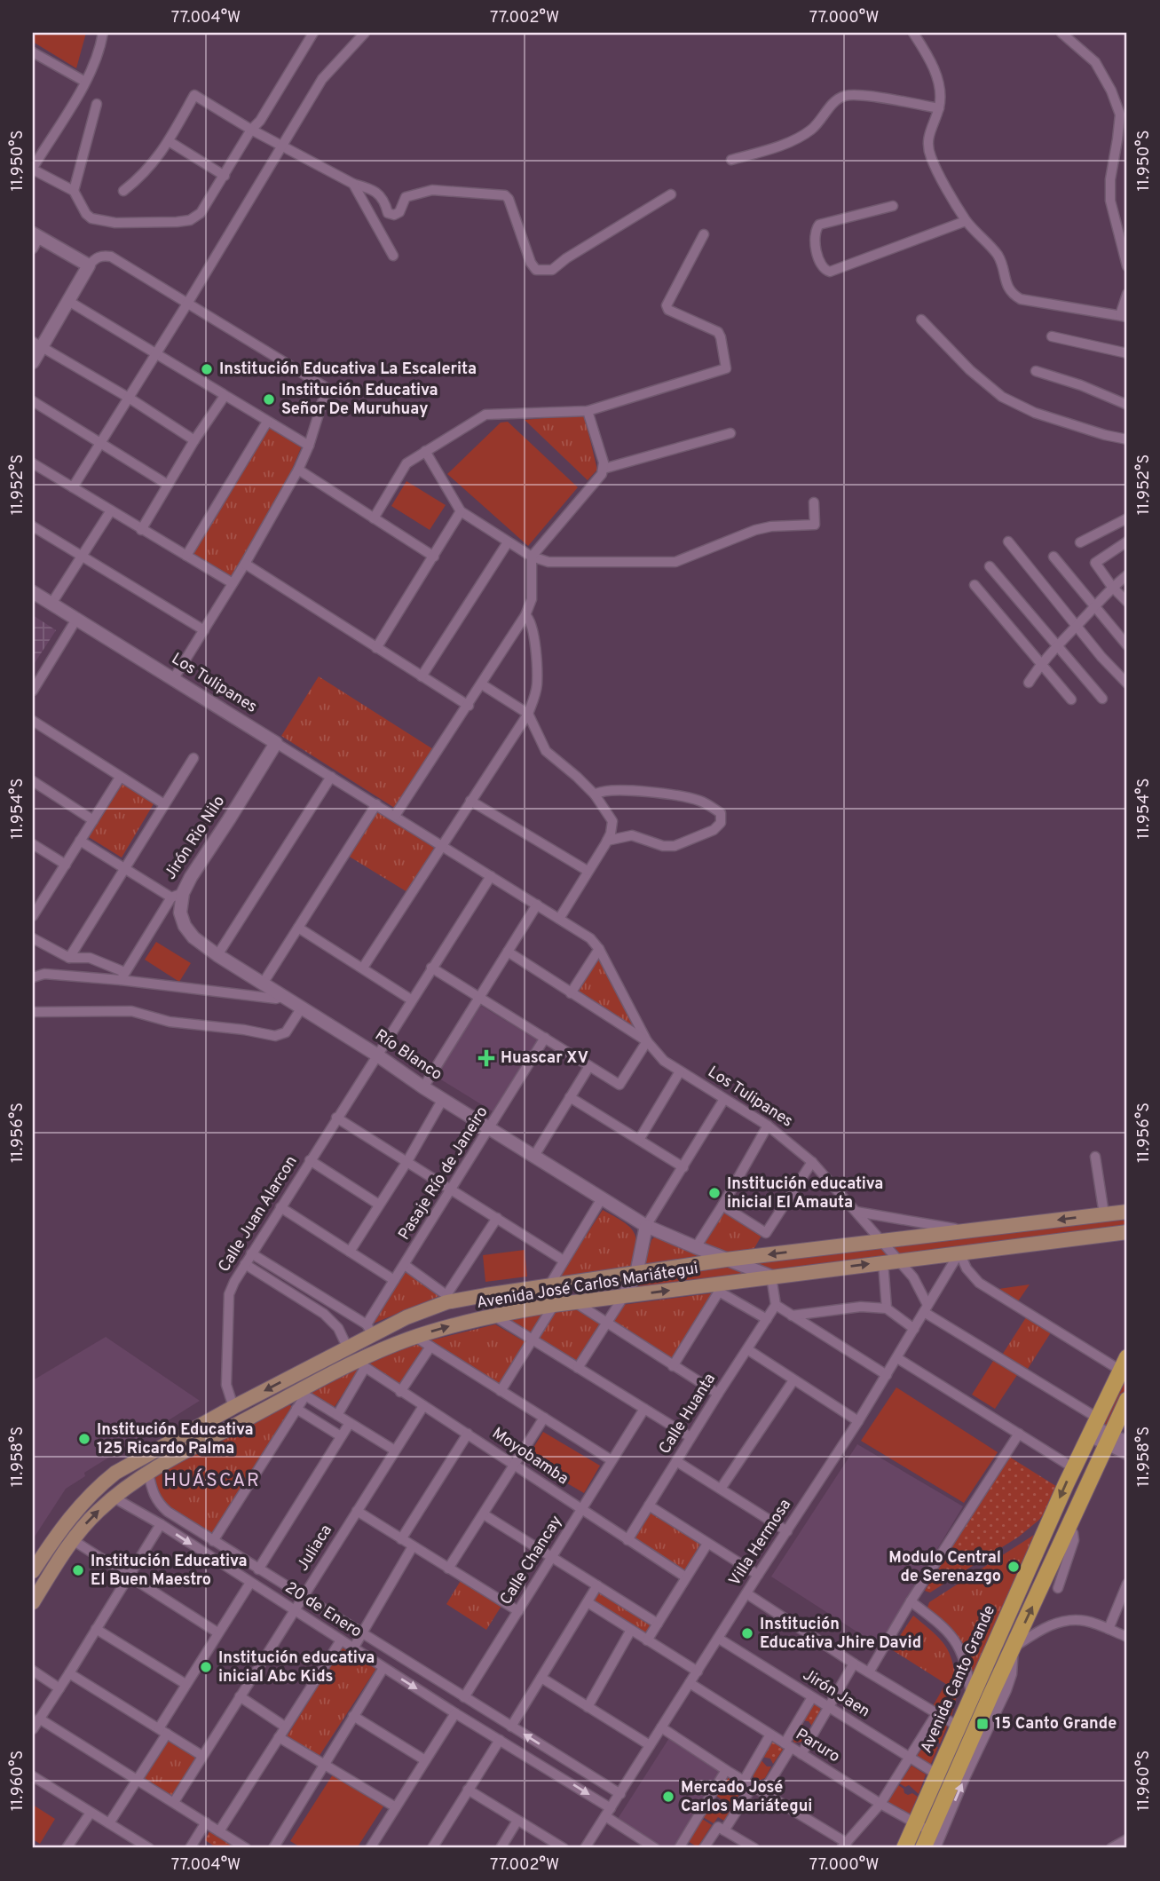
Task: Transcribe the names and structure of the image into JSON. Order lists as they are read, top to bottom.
{
  "streets": {
    "main road": ["Avenida José Carlos Mariátegui", "Avenida Canto Grande"],
    "street": [
      "Los Tulipanes",
      "Jirón Rio Nilo",
      "Río Blanco",
      "Pasaje Río de Janeiro",
      "Calle Juan Alarcon",
      "Calle Huanta",
      "Moyobamba",
      "Villa Hermosa",
      "Juliaca",
      "Calle Chancay",
      "20 de Enero",
      "Jirón Jaen",
      "Paruro"
    ]
  },
  "crossings": [
    ["Los Tulipanes", "Jirón Rio Nilo"],
    ["Los Tulipanes", "Calle Juan Alarcon"],
    ["Los Tulipanes", "Avenida José Carlos Mariátegui"],
    ["Los Tulipanes", "Villa Hermosa"],
    ["Jirón Rio Nilo", "Río Blanco"],
    ["Río Blanco", "Pasaje Río de Janeiro"],
    ["Río Blanco", "Calle Juan Alarcon"],
    ["Río Blanco", "Avenida José Carlos Mariátegui"],
    ["Pasaje Río de Janeiro", "Avenida José Carlos Mariátegui"],
    ["Calle Juan Alarcon", "Avenida José Carlos Mariátegui"],
    ["Avenida José Carlos Mariátegui", "Moyobamba"],
    ["Avenida José Carlos Mariátegui", "Villa Hermosa"],
    ["Avenida José Carlos Mariátegui", "20 de Enero"],
    ["Calle Huanta", "Moyobamba"],
    ["Moyobamba", "Juliaca"],
    ["Moyobamba", "Calle Chancay"],
    ["Villa Hermosa", "20 de Enero"],
    ["Villa Hermosa", "Jirón Jaen"],
    ["Villa Hermosa", "Paruro"],
    ["Juliaca", "20 de Enero"],
    ["Calle Chancay", "20 de Enero"],
    ["Avenida Canto Grande", "Jirón Jaen"],
    ["Avenida Canto Grande", "Paruro"]
  ],
  "districts": ["HUÁSCAR"],
  "places": {
    "other": [
      "Institución Educativa La Escalerita",
      "Institución Educativa Señor De Muruhuay",
      "Institución educativa inicial El Amauta",
      "Institución Educativa 125 Ricardo Palma",
      "Modulo Central de Serenazgo",
      "Institución Educativa El Buen Maestro",
      "Institución Educativa Jhire David",
      "Institución educativa inicial Abc Kids",
      "Mercado José Carlos Mariátegui"
    ],
    "health": ["Huascar XV"],
    "transit": ["15 Canto Grande"]
  },
  "coordinates": [
    "77.004°W",
    "77.002°W",
    "77.000°W",
    "11.950°S",
    "11.952°S",
    "11.954°S",
    "11.956°S",
    "11.958°S",
    "11.960°S"
  ]
}
